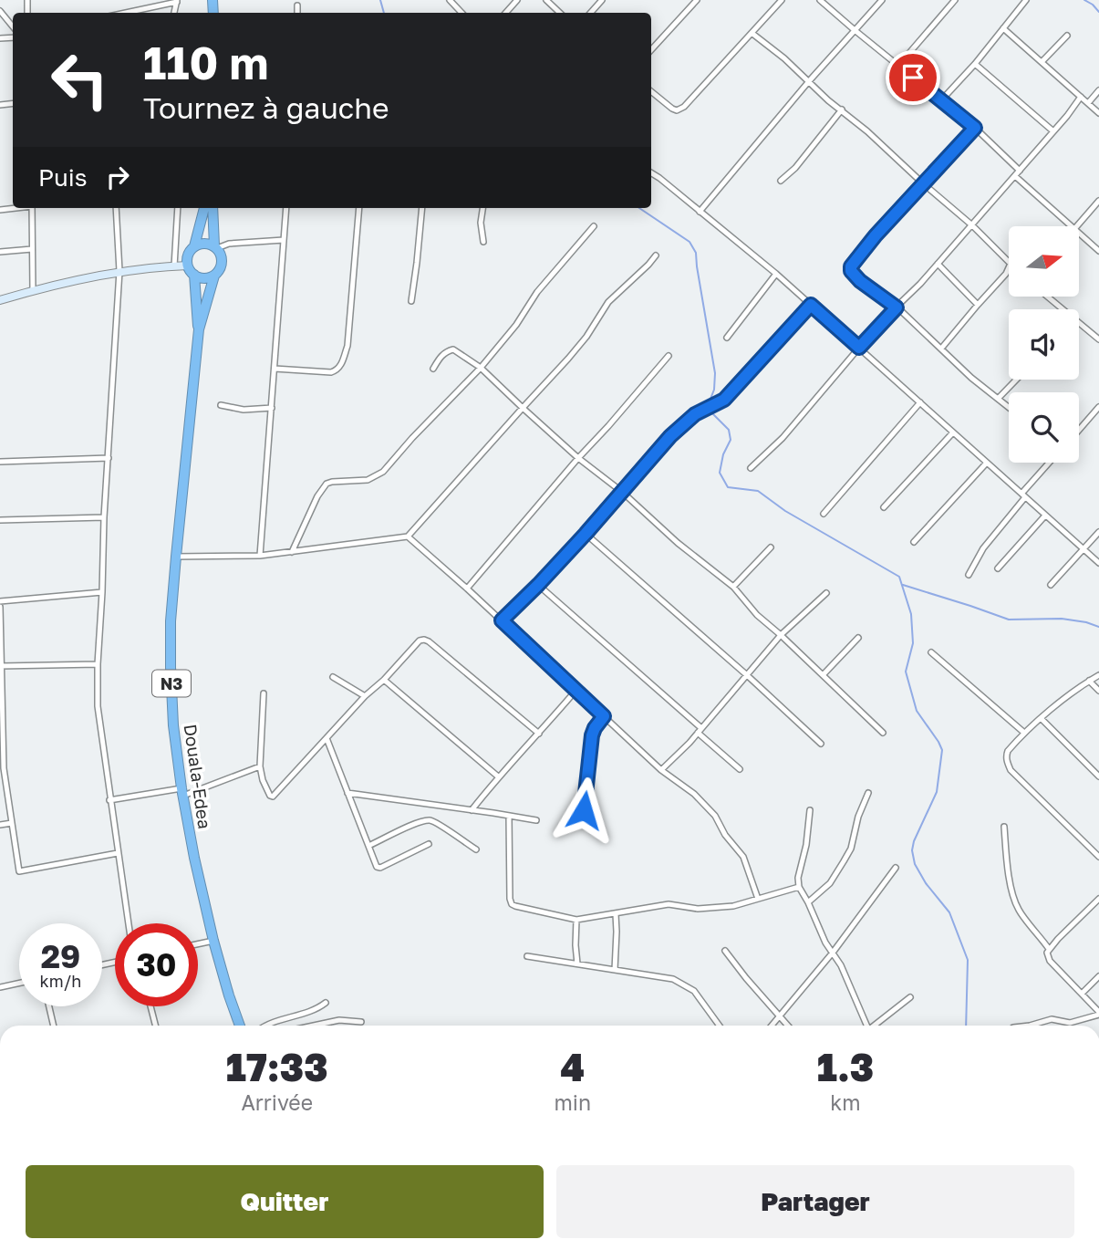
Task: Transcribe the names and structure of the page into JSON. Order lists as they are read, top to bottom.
{
  "streets": {
    "highway": ["N3", "Douala-Edea"]
  },
  "crossings": [
    ["N3", "Douala-Edea"]
  ],
  "north": "right",
  "page": {
    "turn": ["110 m", "Tournez à gauche"],
    "then": "Puis",
    "speed": "29 km/h",
    "limit": "30",
    "eta": [
      "17:33",
      "Arrivée",
      "4",
      "min",
      "1.3",
      "km"
    ],
    "buttons": ["Quitter", "Partager"]
  }
}
